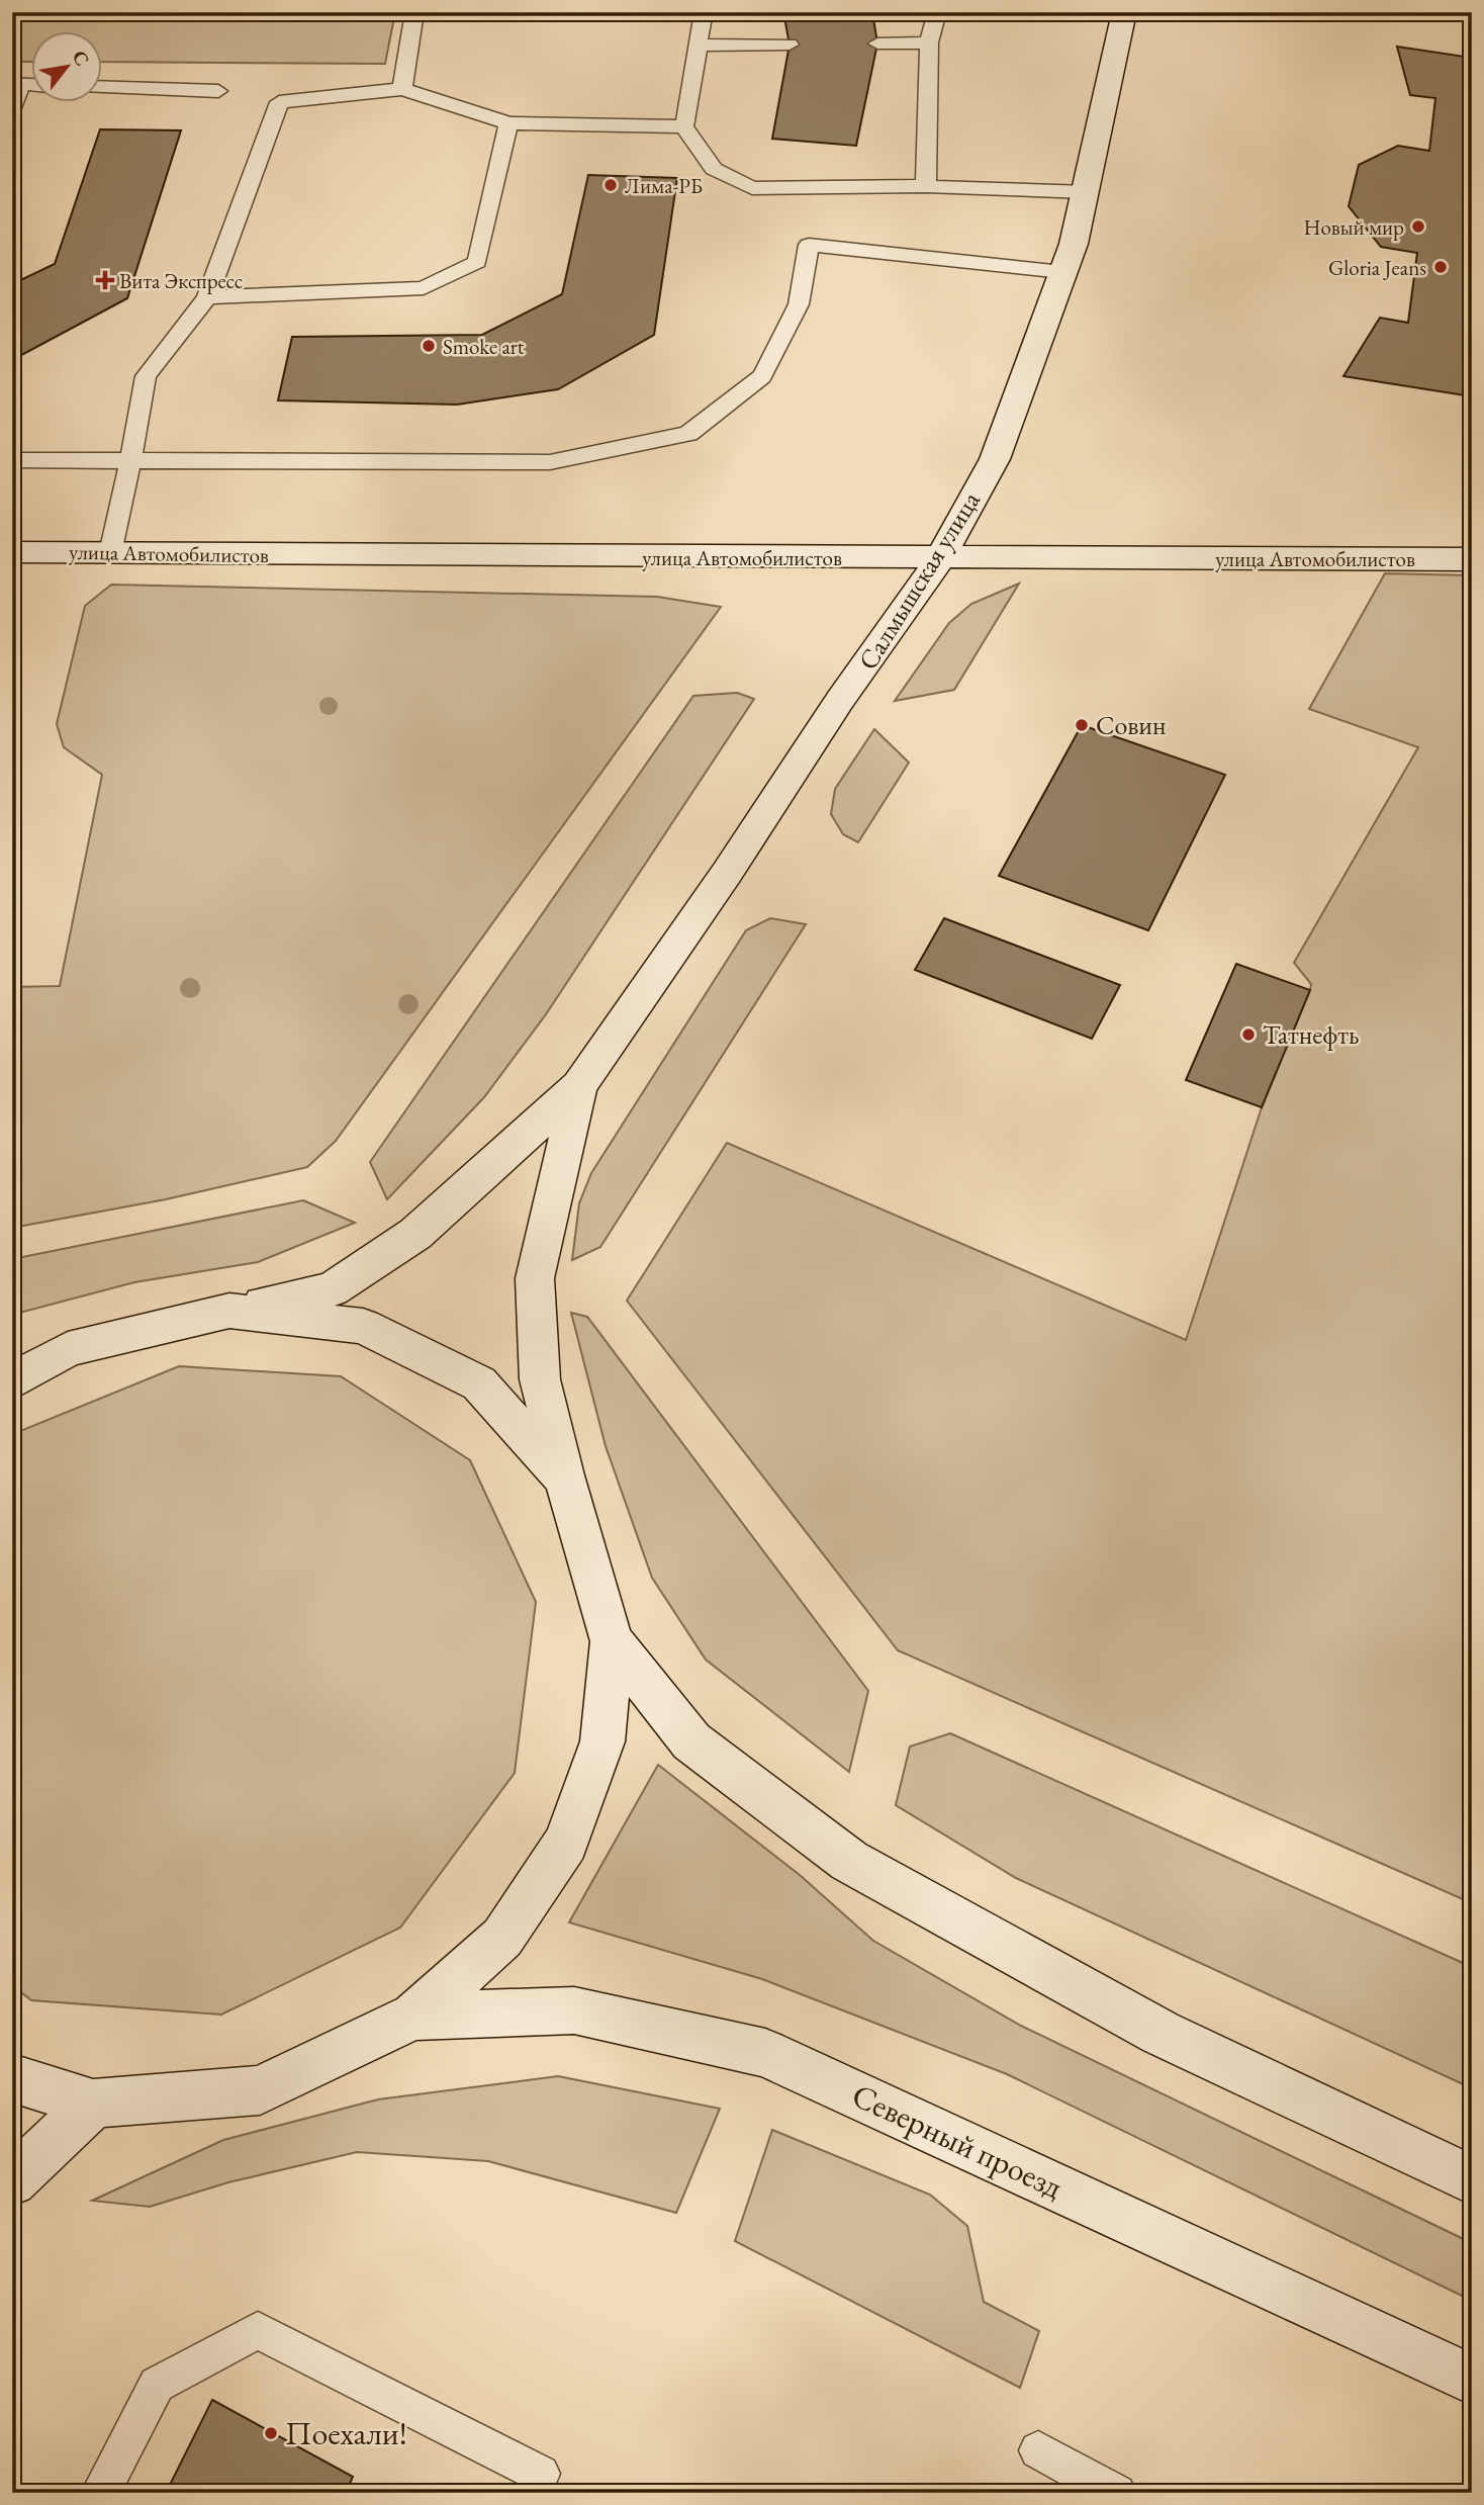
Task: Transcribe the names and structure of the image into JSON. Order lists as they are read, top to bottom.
{
  "streets": {
    "main road": ["улица Автомобилистов", "Салмышская улица", "Северный проезд"]
  },
  "crossings": [
    ["улица Автомобилистов", "Салмышская улица"]
  ],
  "places": {
    "other": [
      "Лима-РБ",
      "Новый мир",
      "Gloria Jeans",
      "Smoke art",
      "Совин",
      "Татнефть",
      "Поехали!"
    ],
    "health": ["Вита Экспресс"]
  },
  "north": "top right"
}
